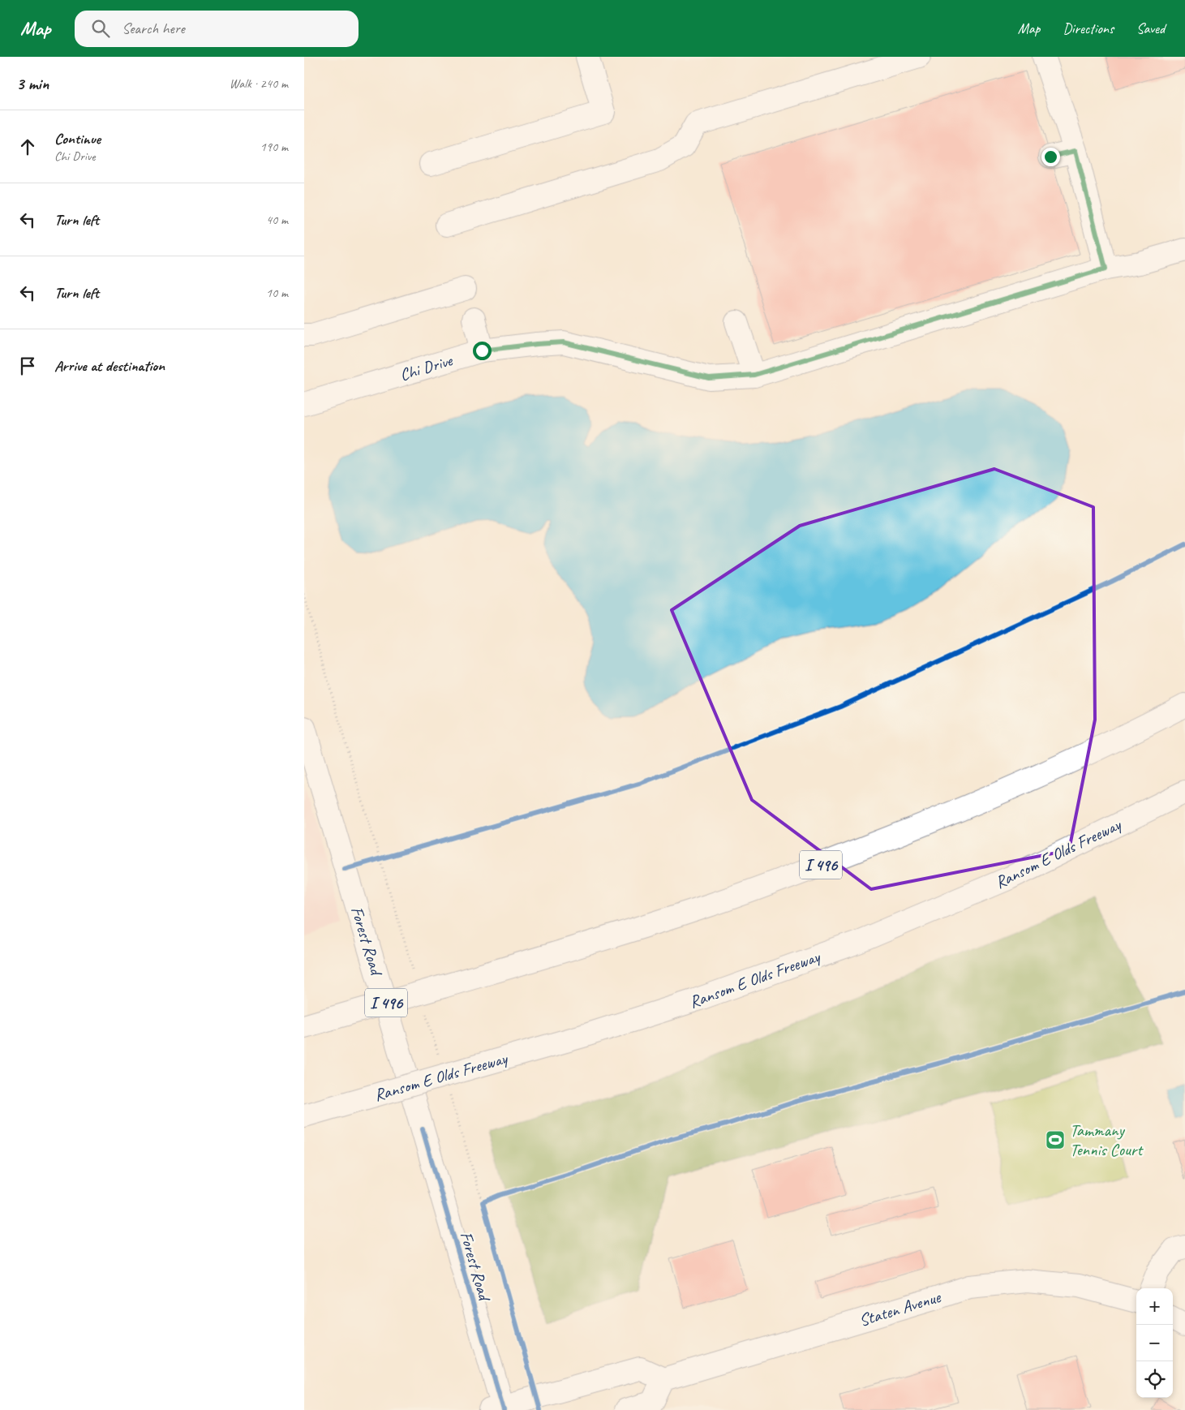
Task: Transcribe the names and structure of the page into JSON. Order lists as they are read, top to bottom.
{
  "streets": {
    "main road": [
      "Chi Drive",
      "Ransom E Olds Freeway",
      "I 496",
      "Forest Road",
      "Staten Avenue"
    ]
  },
  "places": {
    "sports": ["Tammany Tennis Court"]
  },
  "page": {
    "header": "Map",
    "search": "Search here",
    "nav": ["Map", "Directions", "Saved"],
    "heading": ["3 min", "Walk · 240 m"],
    "list": [
      ["Continue", "Chi Drive", "190 m"],
      ["Turn left", "40 m"],
      ["Turn left", "10 m"],
      "Arrive at destination"
    ],
    "map_buttons": ["+", "−"]
  }
}
